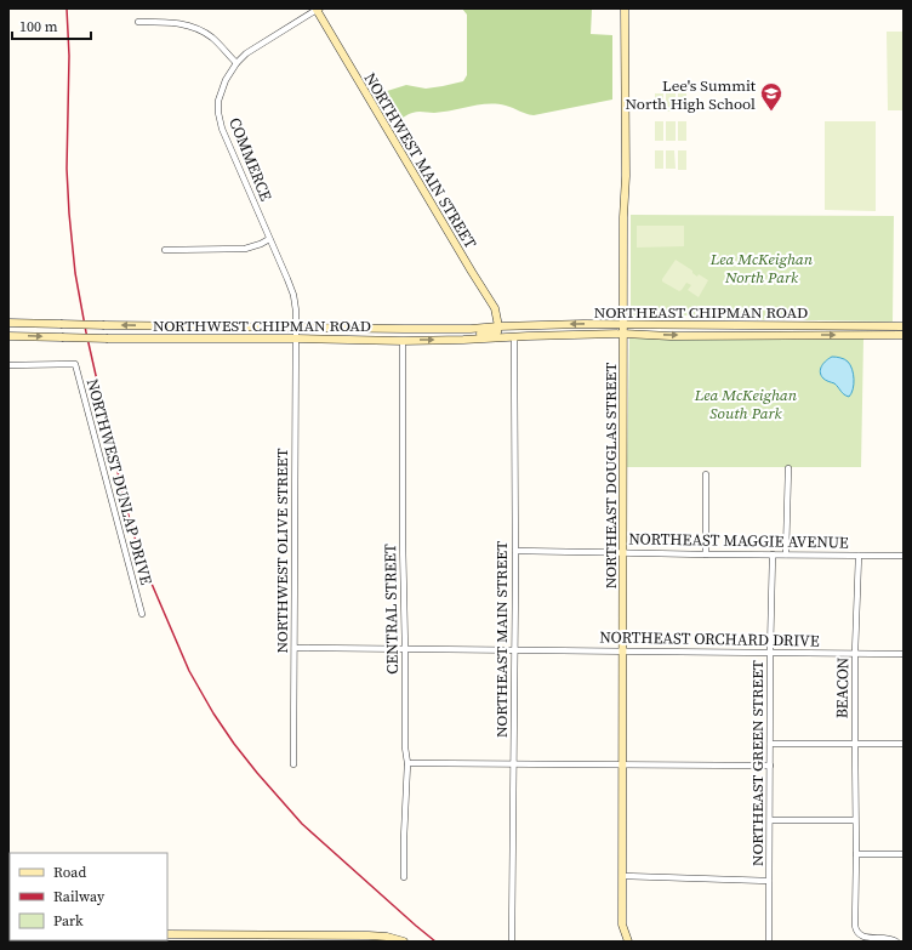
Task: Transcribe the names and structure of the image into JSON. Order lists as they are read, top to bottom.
{
  "streets": {
    "main road": [
      "NORTHWEST MAIN STREET",
      "NORTHEAST CHIPMAN ROAD",
      "NORTHWEST CHIPMAN ROAD",
      "NORTHEAST DOUGLAS STREET"
    ],
    "street": [
      "COMMERCE",
      "NORTHWEST DUNLAP DRIVE",
      "NORTHEAST MAGGIE AVENUE",
      "NORTHWEST OLIVE STREET",
      "CENTRAL STREET",
      "NORTHEAST ORCHARD DRIVE",
      "NORTHEAST MAIN STREET",
      "BEACON",
      "NORTHEAST GREEN STREET"
    ]
  },
  "crossings": [
    ["COMMERCE", "NORTHWEST MAIN STREET"],
    ["COMMERCE", "NORTHWEST CHIPMAN ROAD"],
    ["COMMERCE", "NORTHWEST OLIVE STREET"],
    ["NORTHWEST MAIN STREET", "NORTHEAST CHIPMAN ROAD"],
    ["NORTHWEST MAIN STREET", "NORTHWEST CHIPMAN ROAD"],
    ["NORTHEAST CHIPMAN ROAD", "NORTHWEST CHIPMAN ROAD"],
    ["NORTHEAST CHIPMAN ROAD", "NORTHEAST DOUGLAS STREET"],
    ["NORTHEAST CHIPMAN ROAD", "NORTHEAST MAIN STREET"],
    ["NORTHWEST CHIPMAN ROAD", "NORTHWEST OLIVE STREET"],
    ["NORTHWEST CHIPMAN ROAD", "CENTRAL STREET"],
    ["NORTHWEST CHIPMAN ROAD", "NORTHEAST MAIN STREET"],
    ["NORTHEAST DOUGLAS STREET", "NORTHEAST MAGGIE AVENUE"],
    ["NORTHEAST DOUGLAS STREET", "NORTHEAST ORCHARD DRIVE"],
    ["NORTHEAST MAGGIE AVENUE", "NORTHEAST MAIN STREET"],
    ["NORTHEAST MAGGIE AVENUE", "BEACON"],
    ["NORTHEAST MAGGIE AVENUE", "NORTHEAST GREEN STREET"],
    ["NORTHWEST OLIVE STREET", "NORTHEAST ORCHARD DRIVE"],
    ["CENTRAL STREET", "NORTHEAST ORCHARD DRIVE"],
    ["NORTHEAST ORCHARD DRIVE", "NORTHEAST MAIN STREET"],
    ["NORTHEAST ORCHARD DRIVE", "BEACON"],
    ["NORTHEAST ORCHARD DRIVE", "NORTHEAST GREEN STREET"]
  ],
  "parks": ["Lea McKeighan North Park", "Lea McKeighan South Park"],
  "places": {
    "school or university": ["Lee's Summit North High School"]
  },
  "legend": ["Road", "Railway", "Park"],
  "scale_bar": "100 m"
}
